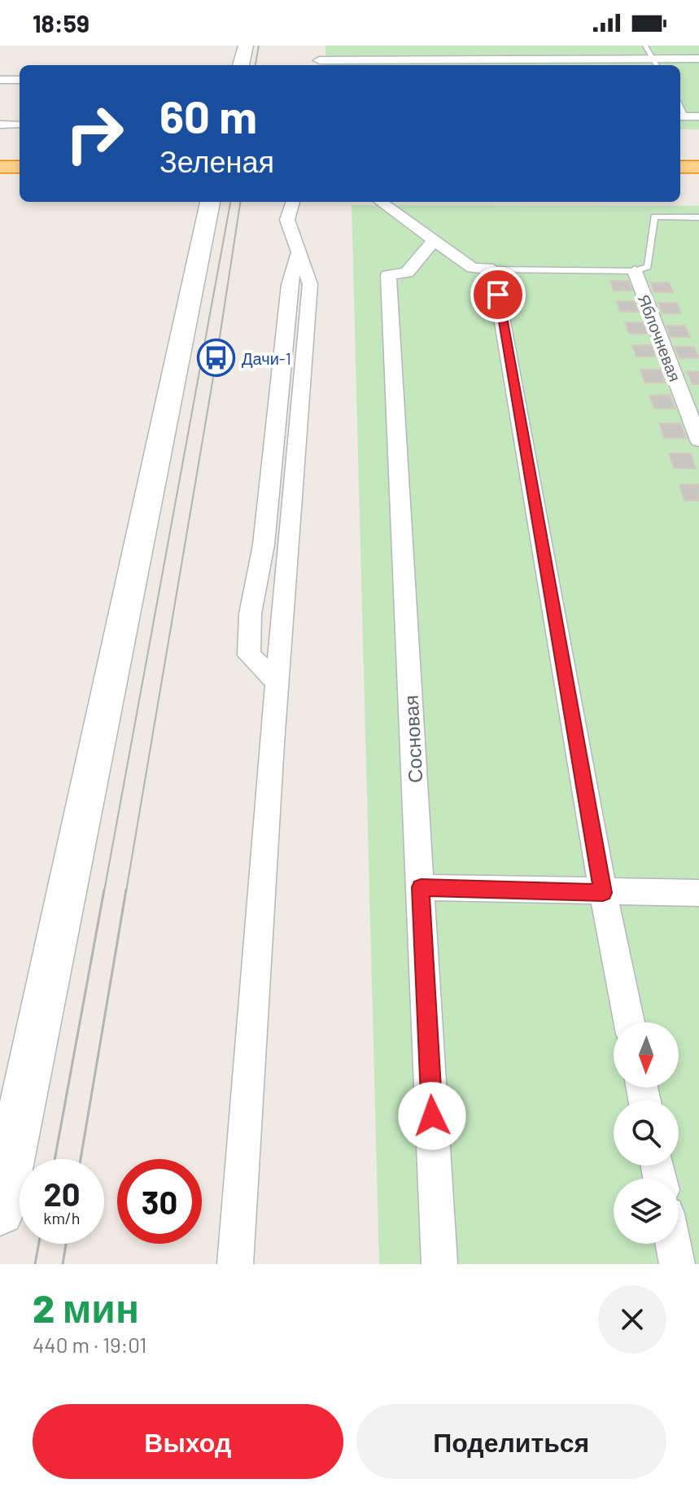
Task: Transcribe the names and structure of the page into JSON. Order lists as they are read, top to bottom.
{
  "streets": {
    "street": ["Яблочневая", "Сосновая"]
  },
  "places": {
    "bus stop": ["Дачи-1"]
  },
  "north": "bottom",
  "page": {
    "status": "18:59",
    "turn": ["60 m", "Зеленая"],
    "speed": "20 km/h",
    "limit": "30",
    "heading": ["2 мин", "440 m · 19:01"],
    "buttons": ["Выход", "Поделиться"]
  }
}
